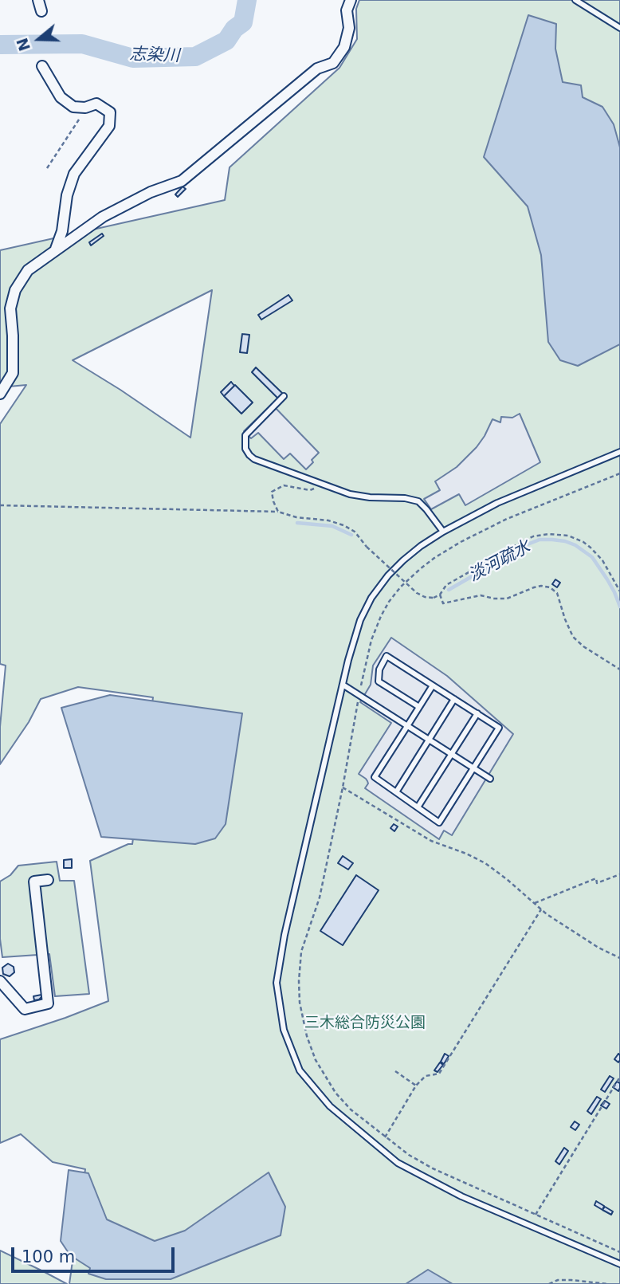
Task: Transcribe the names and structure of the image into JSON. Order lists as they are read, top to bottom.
{
  "water": ["志染川", "淡河疏水"],
  "parks": ["三木総合防災公園"],
  "scale_bar": "100 m",
  "north": "left"
}
